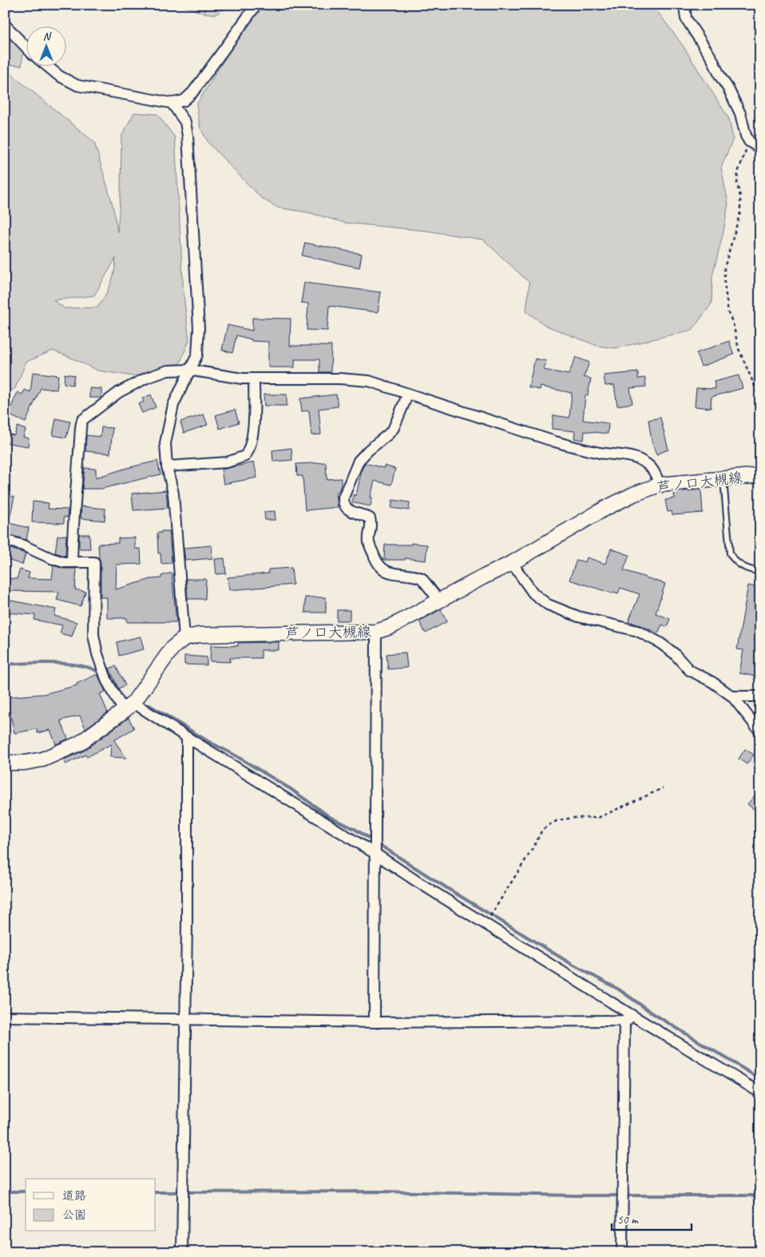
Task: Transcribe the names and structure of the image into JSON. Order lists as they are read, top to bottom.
{
  "streets": {
    "main road": ["芦ノ口大槻線"]
  },
  "legend": ["道路", "公園"],
  "scale_bar": "50 m",
  "north": "top"
}
